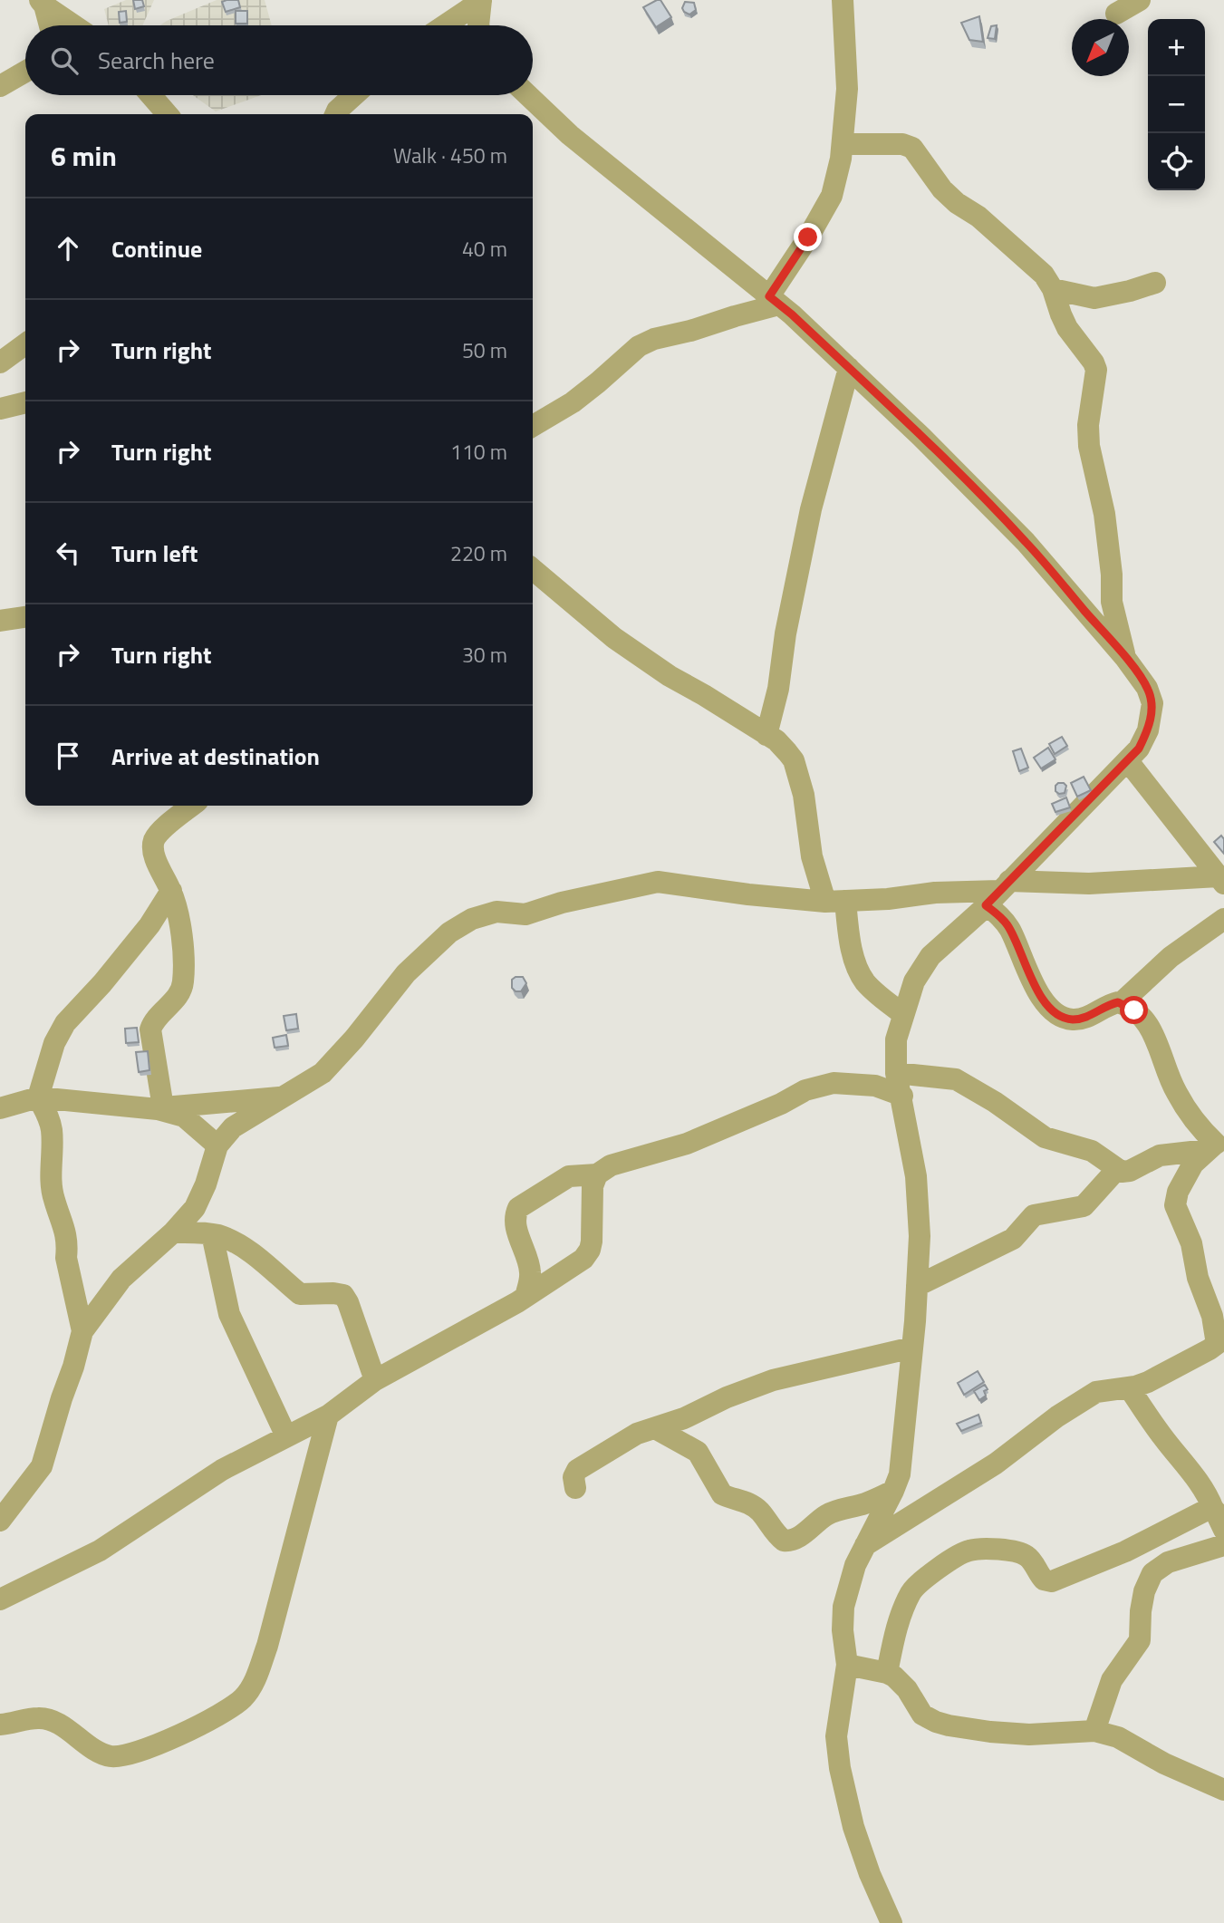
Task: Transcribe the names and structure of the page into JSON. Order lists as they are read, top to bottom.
{
  "north": "bottom left",
  "page": {
    "map_buttons": ["+", "−"],
    "search": "Search here",
    "heading": ["6 min", "Walk · 450 m"],
    "list": [
      ["Continue", "40 m"],
      ["Turn right", "50 m"],
      ["Turn right", "110 m"],
      ["Turn left", "220 m"],
      ["Turn right", "30 m"],
      "Arrive at destination"
    ]
  }
}
